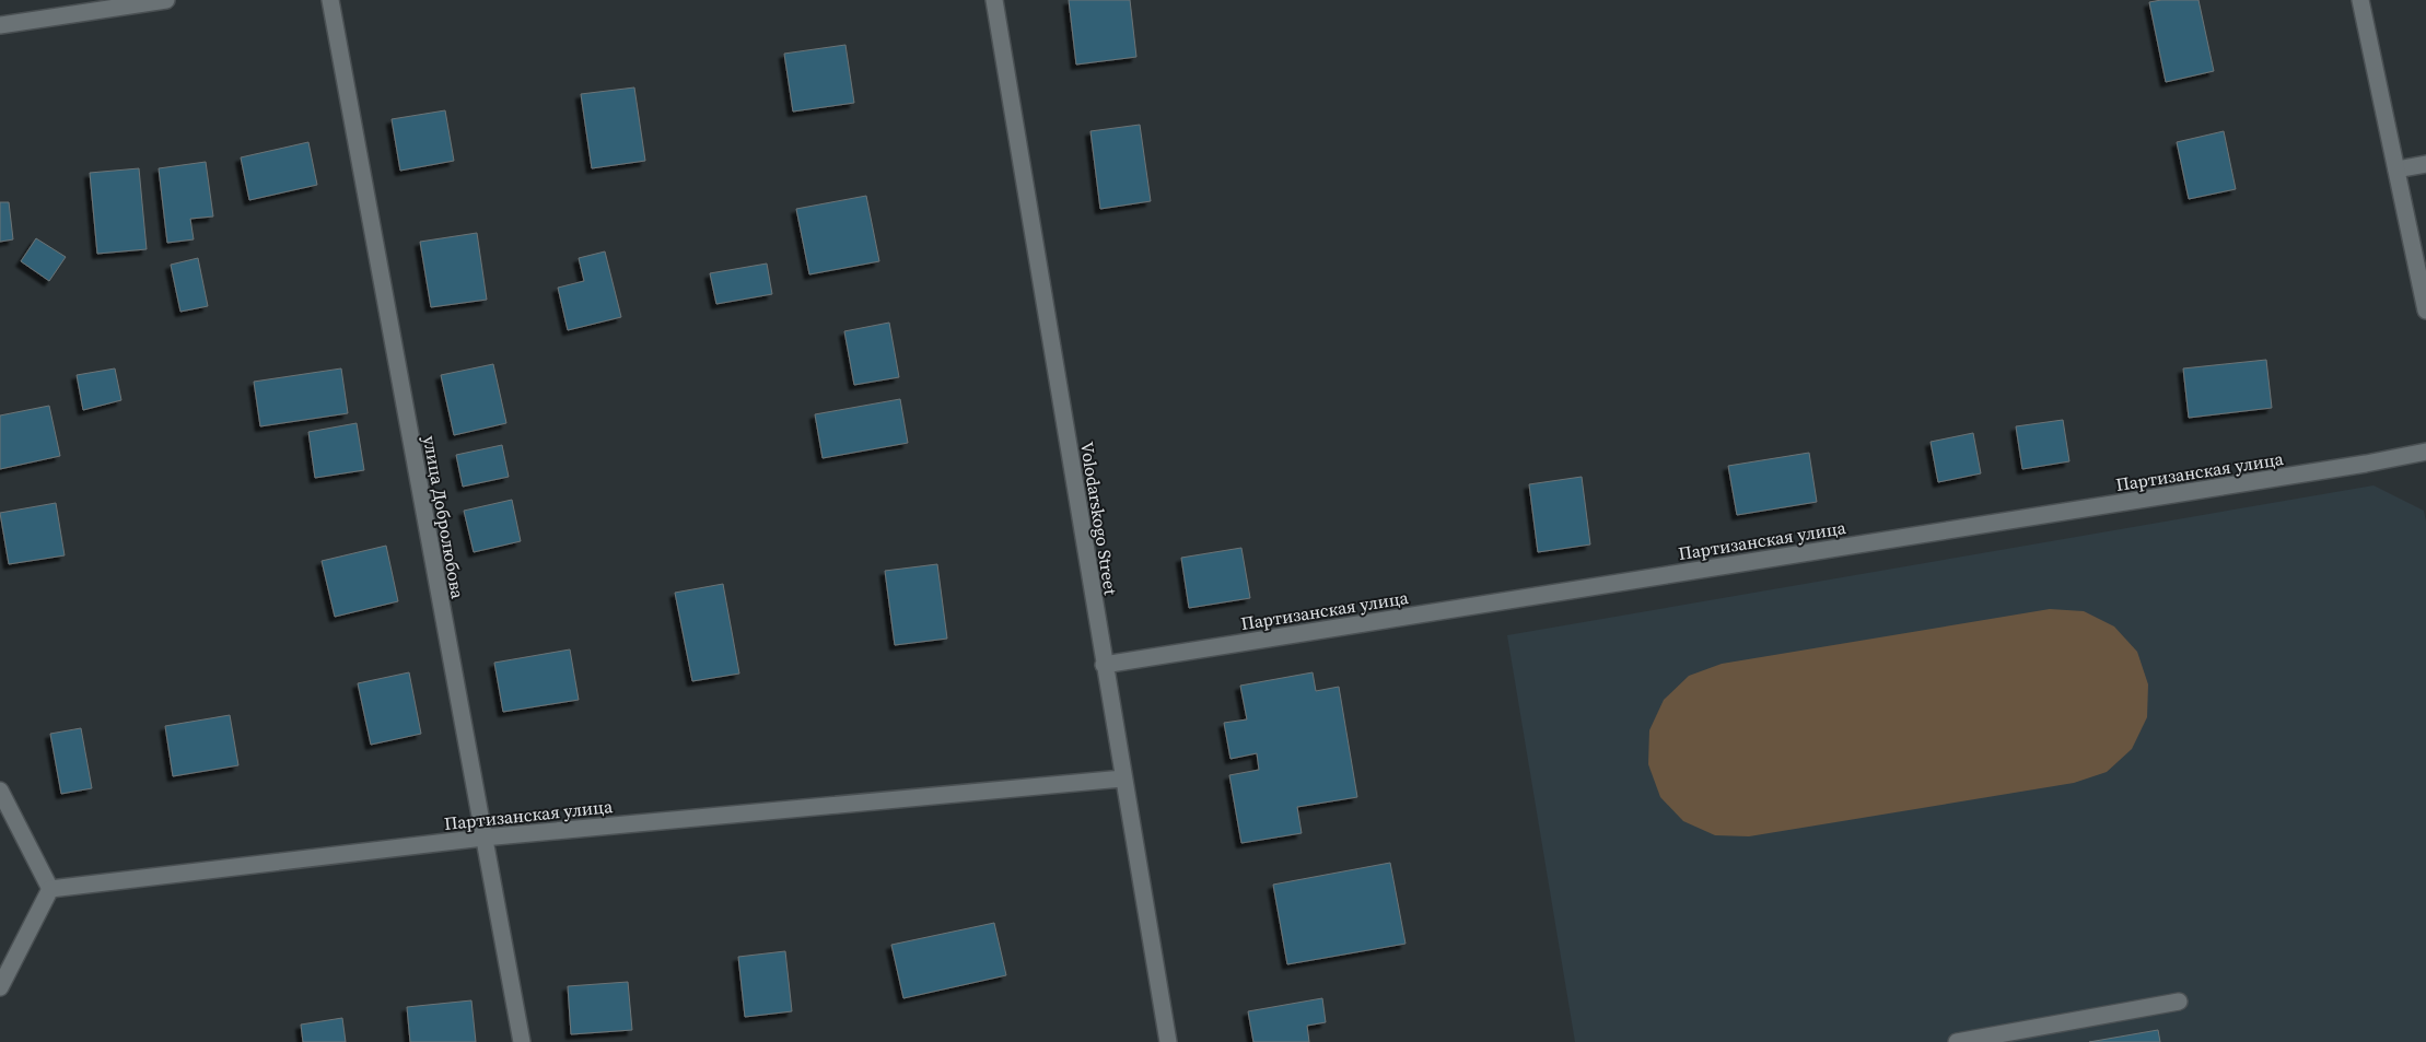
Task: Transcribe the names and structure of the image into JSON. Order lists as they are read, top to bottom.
{
  "streets": {
    "street": ["Партизанская улица", "улица Добролюбова", "Volodarskogo Street"]
  },
  "crossings": [
    ["Партизанская улица", "улица Добролюбова"],
    ["Партизанская улица", "Volodarskogo Street"]
  ]
}
